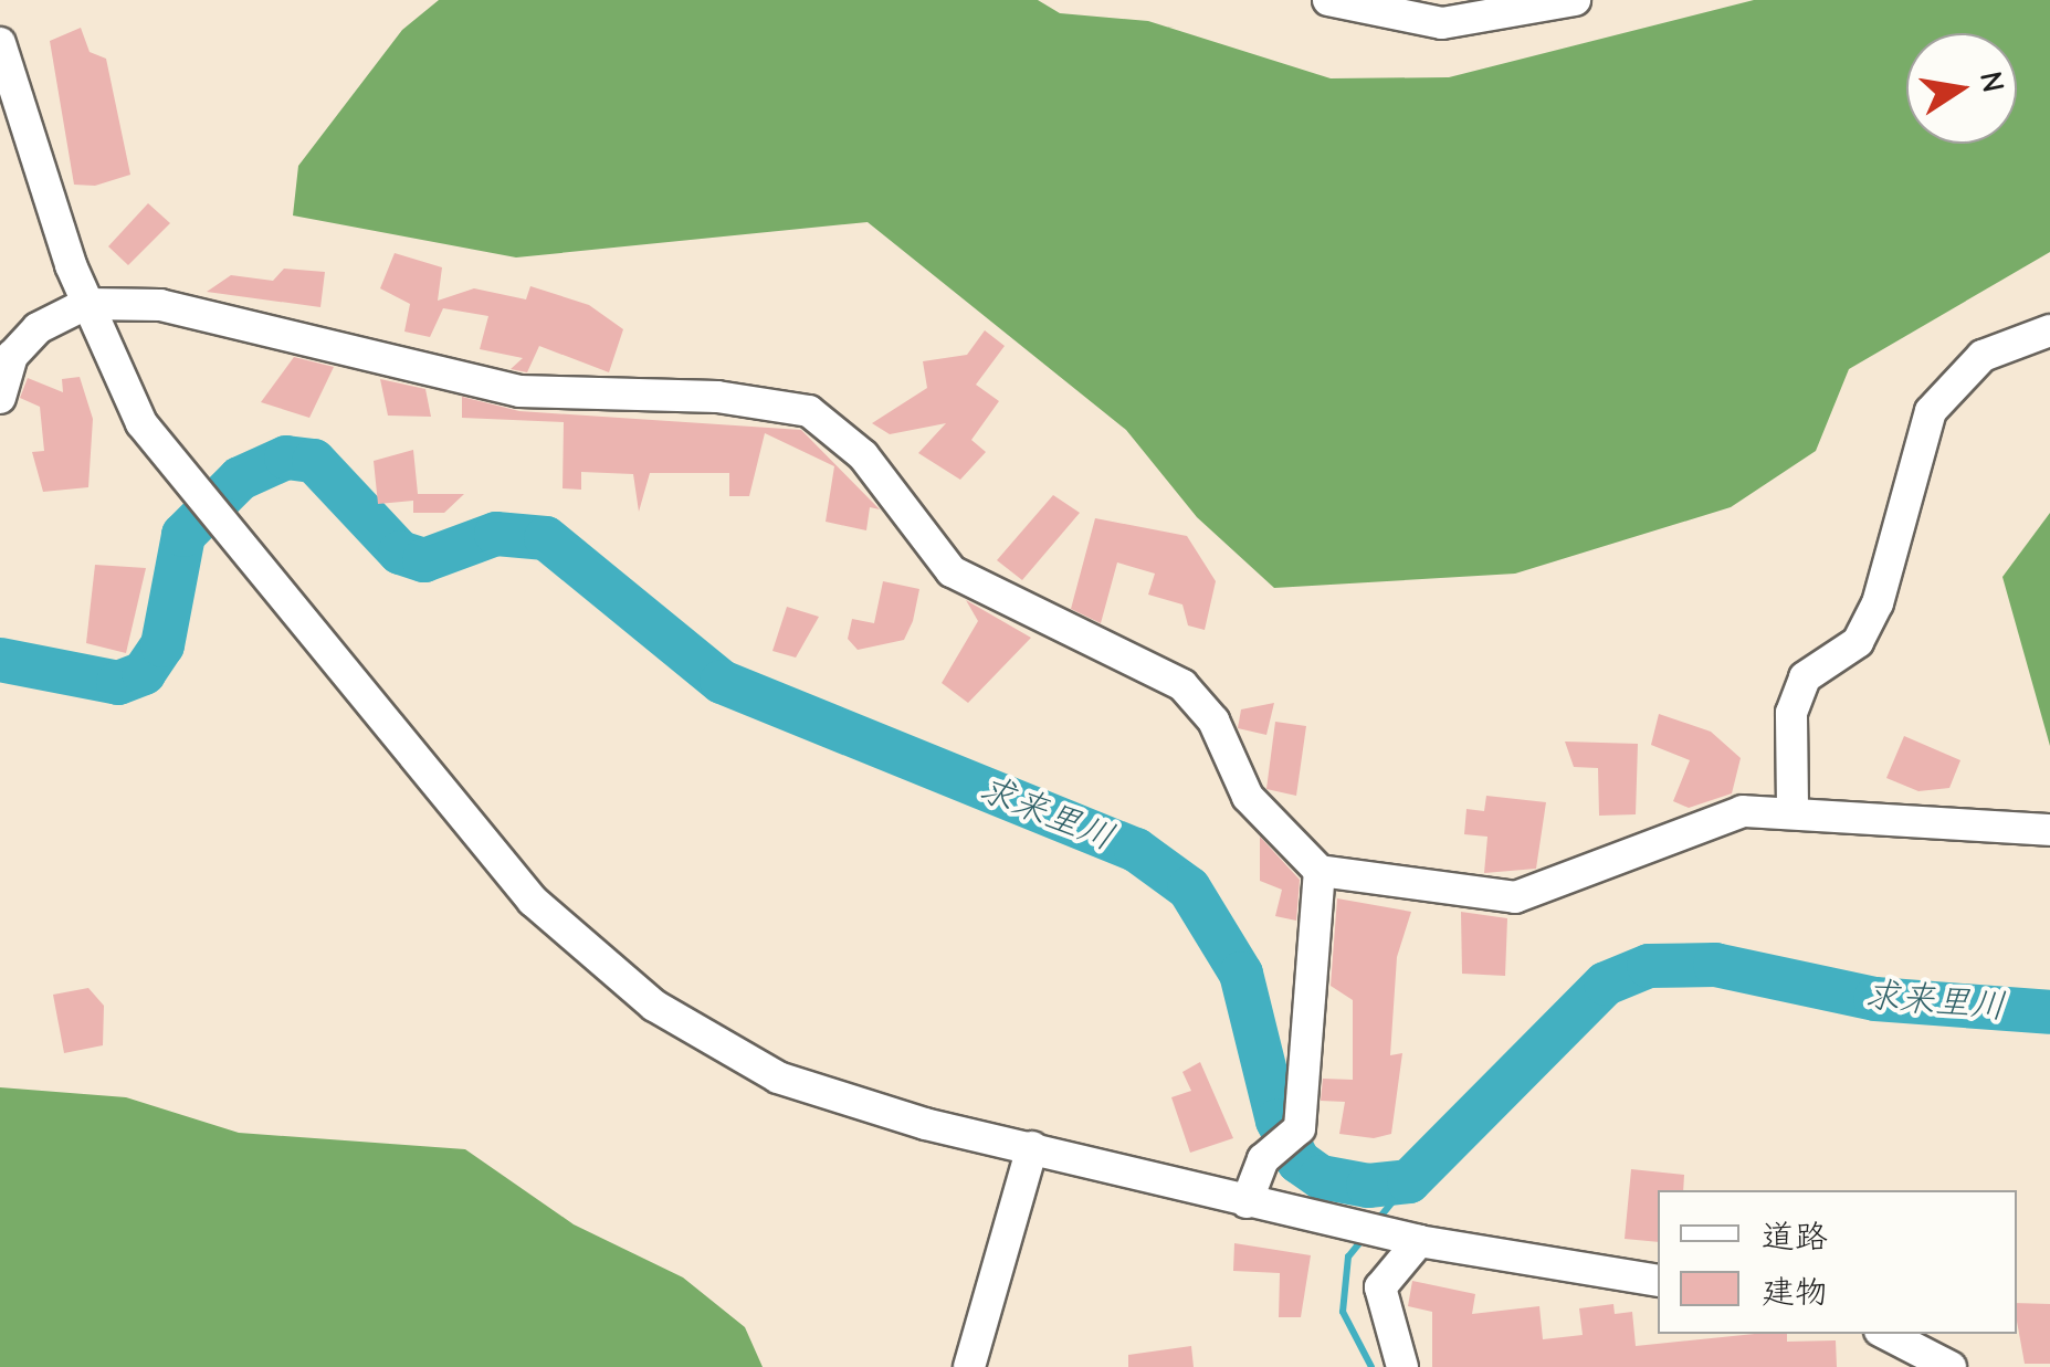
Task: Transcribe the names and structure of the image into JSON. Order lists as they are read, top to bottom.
{
  "water": ["求来里川"],
  "legend": ["道路", "建物"],
  "north": "right"
}
